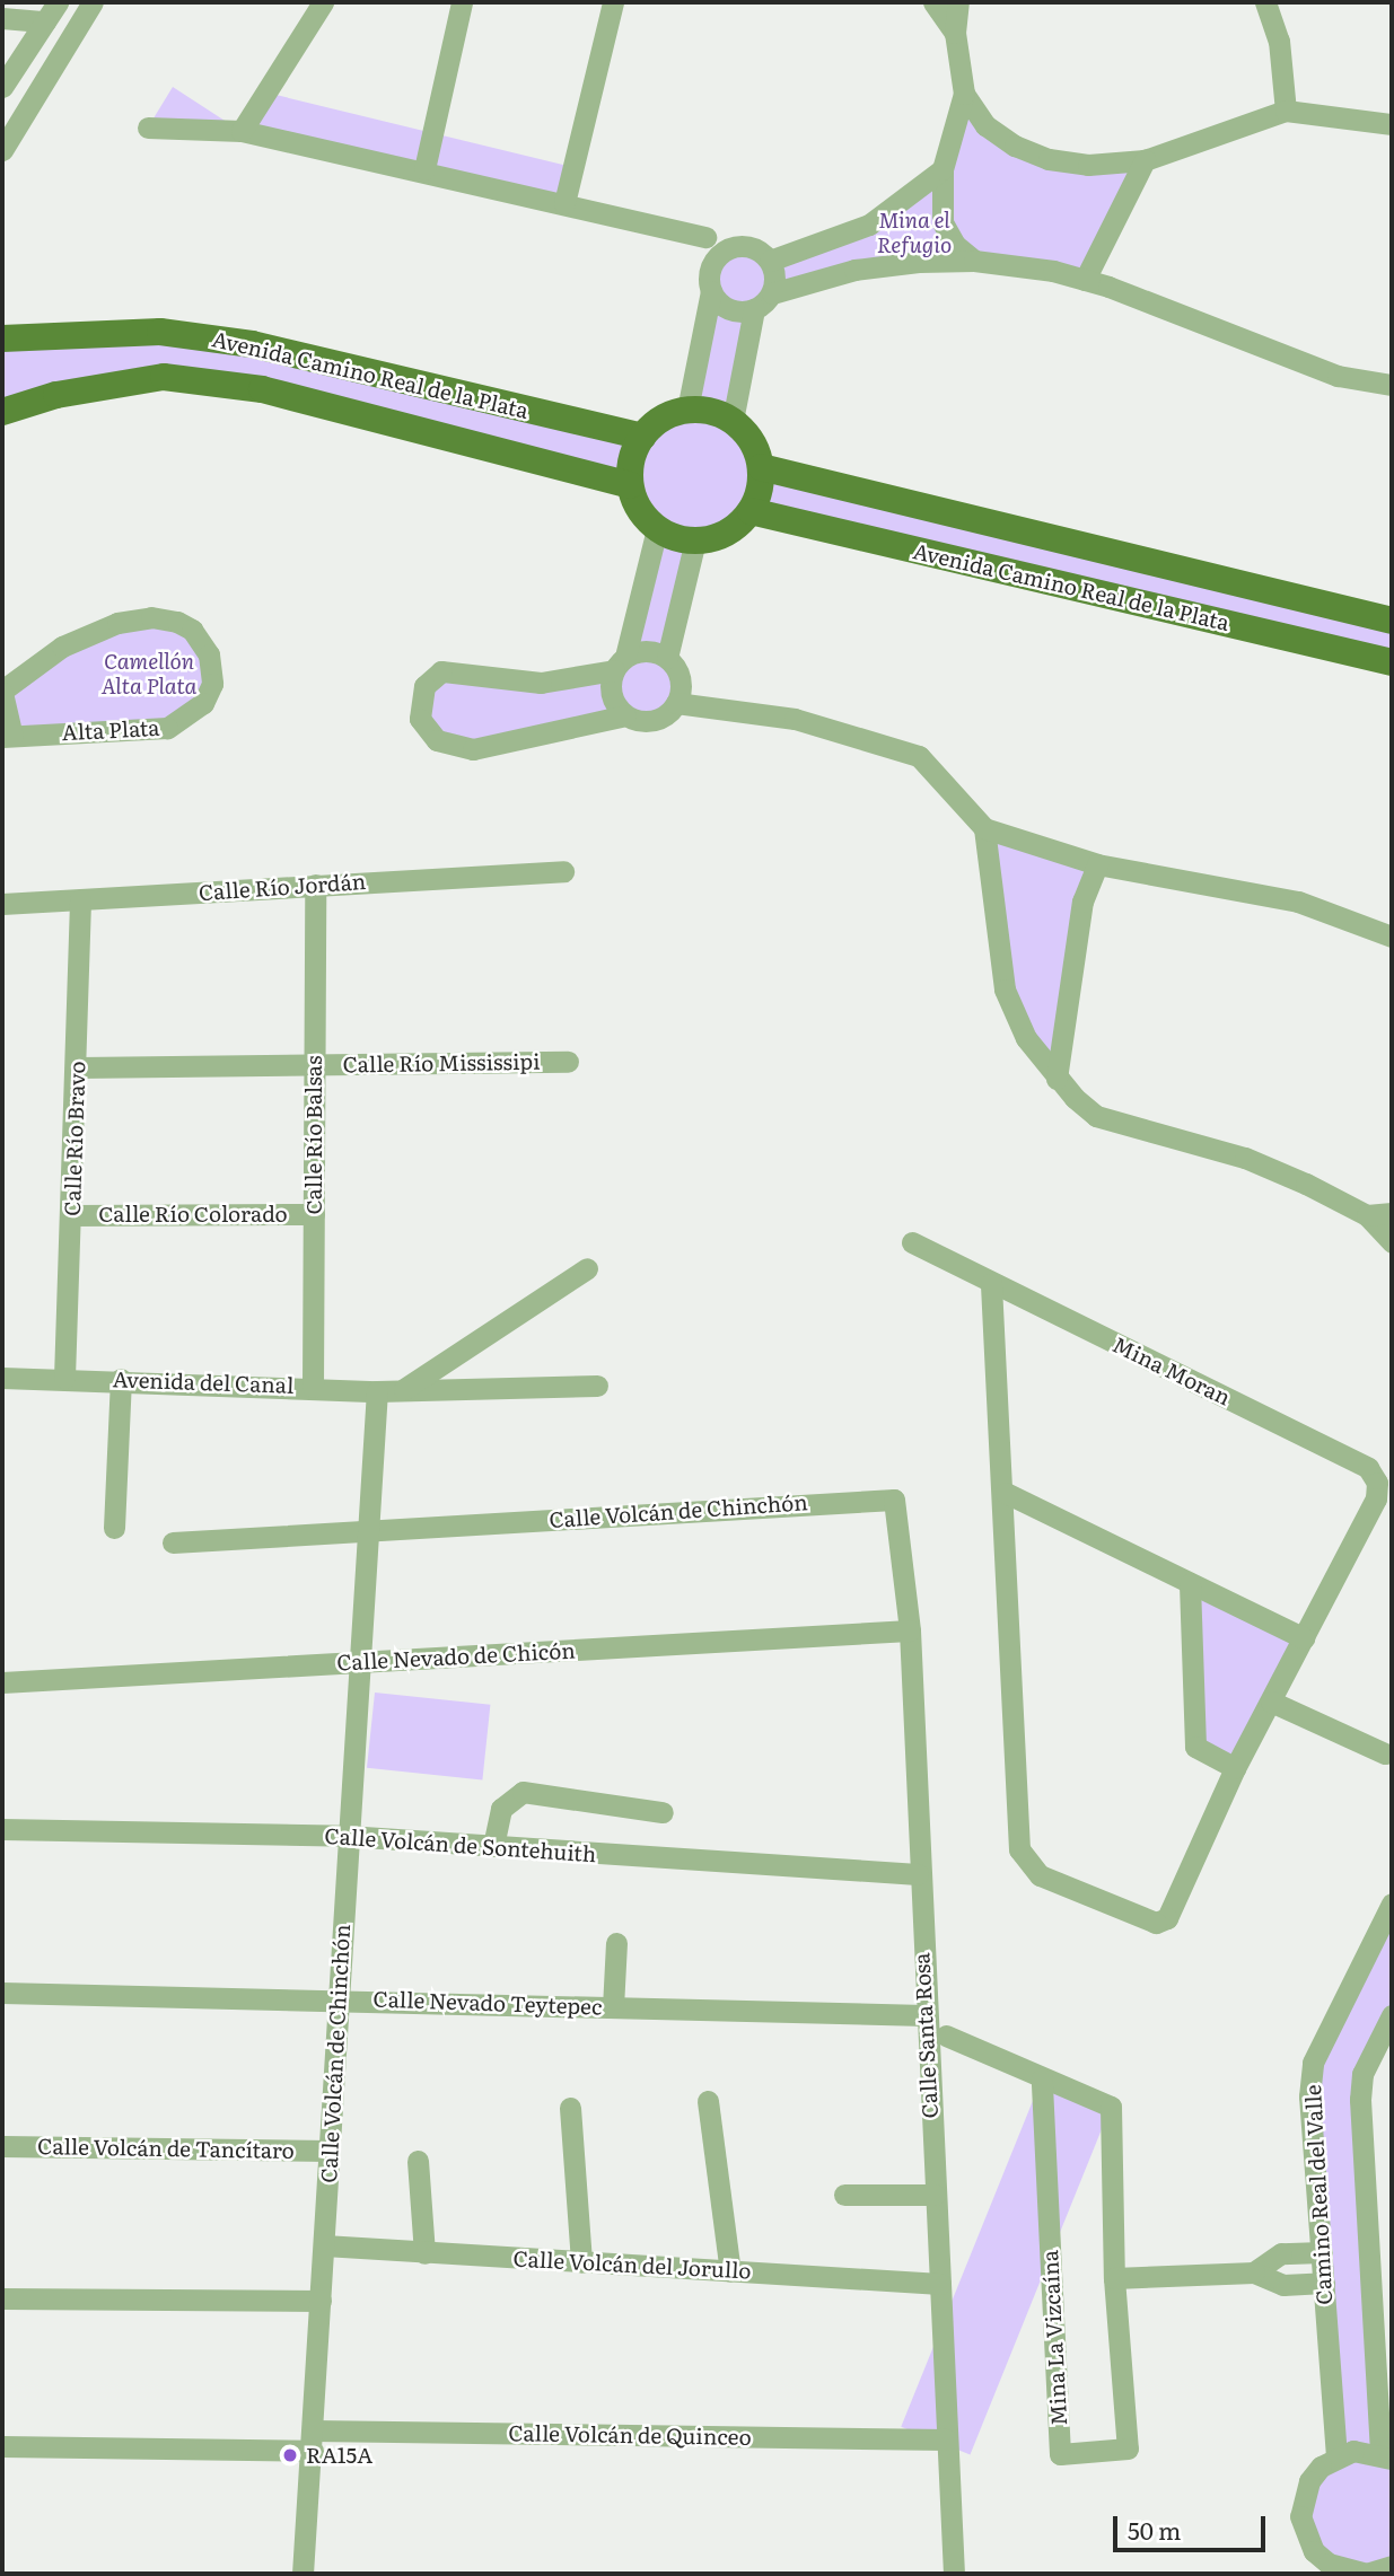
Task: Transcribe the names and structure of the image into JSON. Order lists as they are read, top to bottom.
{
  "streets": {
    "main road": ["Avenida Camino Real de la Plata"],
    "street": [
      "Alta Plata",
      "Calle Río Jordán",
      "Calle Río Mississipi",
      "Calle Río Balsas",
      "Calle Río Bravo",
      "Calle Río Colorado",
      "Mina Moran",
      "Avenida del Canal",
      "Calle Volcán de Chinchón",
      "Calle Nevado de Chicón",
      "Calle Volcán de Sontehuith",
      "Calle Nevado Teytepec",
      "Calle Santa Rosa",
      "Calle Volcán de Tancítaro",
      "Camino Real del Valle",
      "Calle Volcán del Jorullo",
      "Mina La Vizcaína",
      "Calle Volcán de Quinceo"
    ]
  },
  "crossings": [
    ["Calle Río Jordán", "Calle Río Balsas"],
    ["Calle Río Jordán", "Calle Río Bravo"],
    ["Calle Río Mississipi", "Calle Río Balsas"],
    ["Calle Río Mississipi", "Calle Río Bravo"],
    ["Calle Río Balsas", "Calle Río Colorado"],
    ["Calle Río Balsas", "Avenida del Canal"],
    ["Calle Río Bravo", "Calle Río Colorado"],
    ["Calle Río Bravo", "Avenida del Canal"],
    ["Avenida del Canal", "Calle Volcán de Chinchón"],
    ["Calle Volcán de Chinchón", "Calle Nevado de Chicón"],
    ["Calle Volcán de Chinchón", "Calle Volcán de Sontehuith"],
    ["Calle Volcán de Chinchón", "Calle Nevado Teytepec"],
    ["Calle Volcán de Chinchón", "Calle Santa Rosa"],
    ["Calle Volcán de Chinchón", "Calle Volcán de Tancítaro"],
    ["Calle Volcán de Chinchón", "Calle Volcán del Jorullo"],
    ["Calle Volcán de Chinchón", "Calle Volcán de Quinceo"],
    ["Calle Nevado de Chicón", "Calle Santa Rosa"],
    ["Calle Volcán de Sontehuith", "Calle Santa Rosa"],
    ["Calle Nevado Teytepec", "Calle Santa Rosa"],
    ["Calle Santa Rosa", "Calle Volcán del Jorullo"],
    ["Calle Santa Rosa", "Calle Volcán de Quinceo"]
  ],
  "parks": ["Mina el Refugio", "Camellón Alta Plata"],
  "places": ["RA15A"],
  "scale_bar": "50 m"
}
